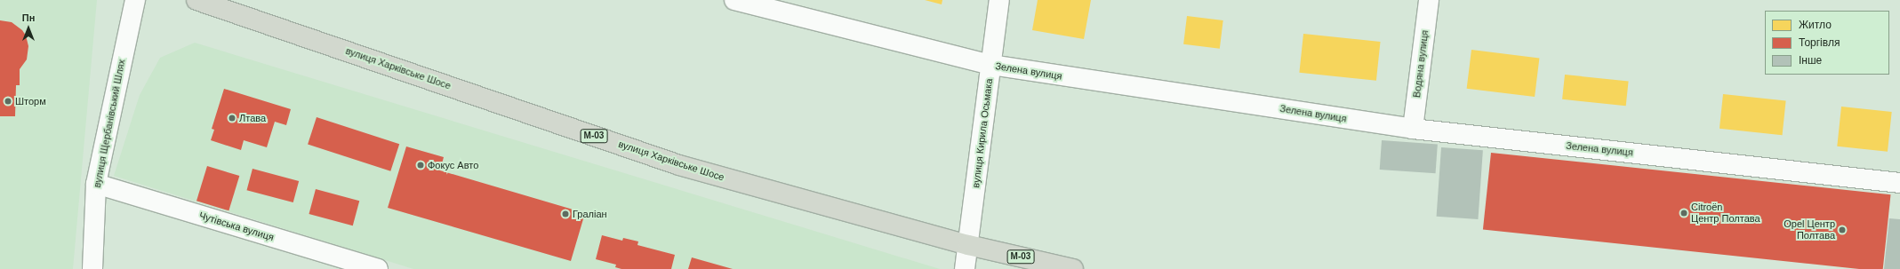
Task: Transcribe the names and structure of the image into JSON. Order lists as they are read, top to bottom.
{
  "streets": {
    "highway": ["вулиця Харківське Шосе", "М-03"],
    "street": [
      "Водяна вулиця",
      "Зелена вулиця",
      "вулиця Щербанівський Шлях",
      "вулиця Кирила Осьмака",
      "Чутівська вулиця"
    ]
  },
  "crossings": [
    ["Водяна вулиця", "Зелена вулиця"],
    ["вулиця Харківське Шосе", "вулиця Кирила Осьмака"],
    ["Зелена вулиця", "вулиця Кирила Осьмака"],
    ["вулиця Щербанівський Шлях", "Чутівська вулиця"]
  ],
  "places": [
    "Шторм",
    "Лтава",
    "Фокус Авто",
    "Citroën Центр Полтава",
    "Граліан",
    "Opel Центр Полтава"
  ],
  "legend": ["Житло", "Торгівля", "Інше"],
  "north": "top"
}
